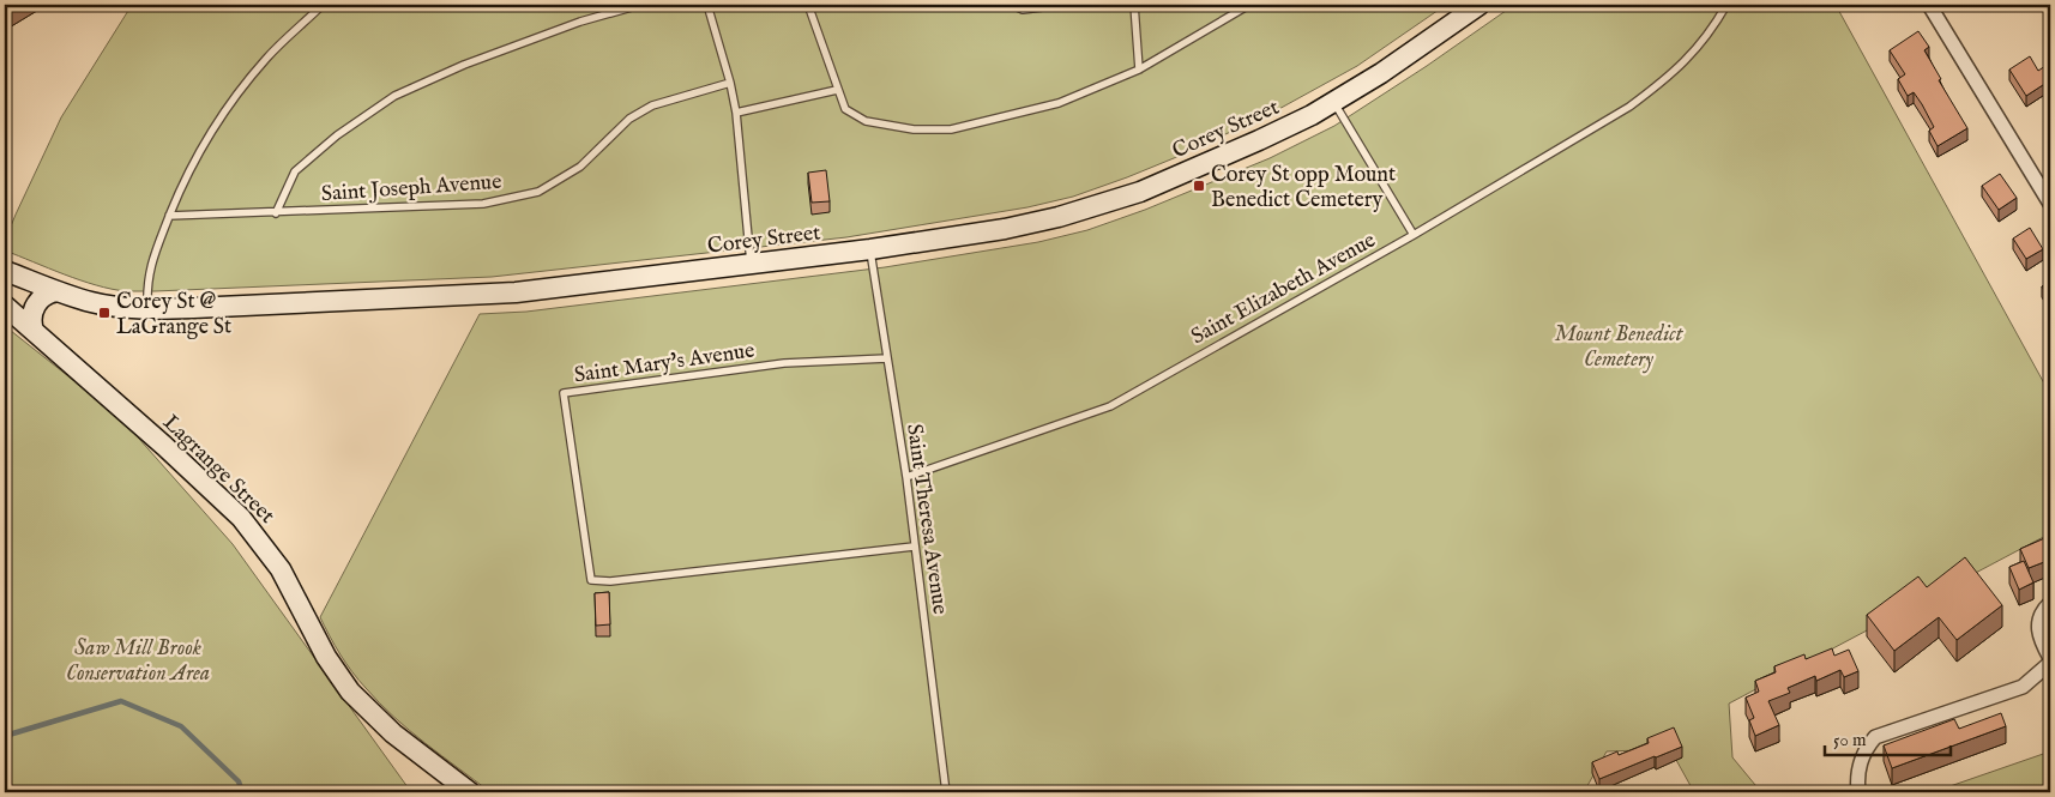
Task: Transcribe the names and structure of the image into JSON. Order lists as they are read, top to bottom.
{
  "streets": {
    "street": ["Corey Street", "Lagrange Street"],
    "lane": [
      "Saint Joseph Avenue",
      "Saint Elizabeth Avenue",
      "Saint Mary's Avenue",
      "Saint Theresa Avenue"
    ]
  },
  "crossings": [
    ["Corey Street", "Saint Theresa Avenue"],
    ["Saint Elizabeth Avenue", "Saint Theresa Avenue"],
    ["Saint Mary's Avenue", "Saint Theresa Avenue"]
  ],
  "parks": ["Mount Benedict Cemetery", "Saw Mill Brook Conservation Area"],
  "places": {
    "transit": ["Corey St opp Mount Benedict Cemetery", "Corey St @ LaGrange St"]
  },
  "scale_bar": "50 m"
}
